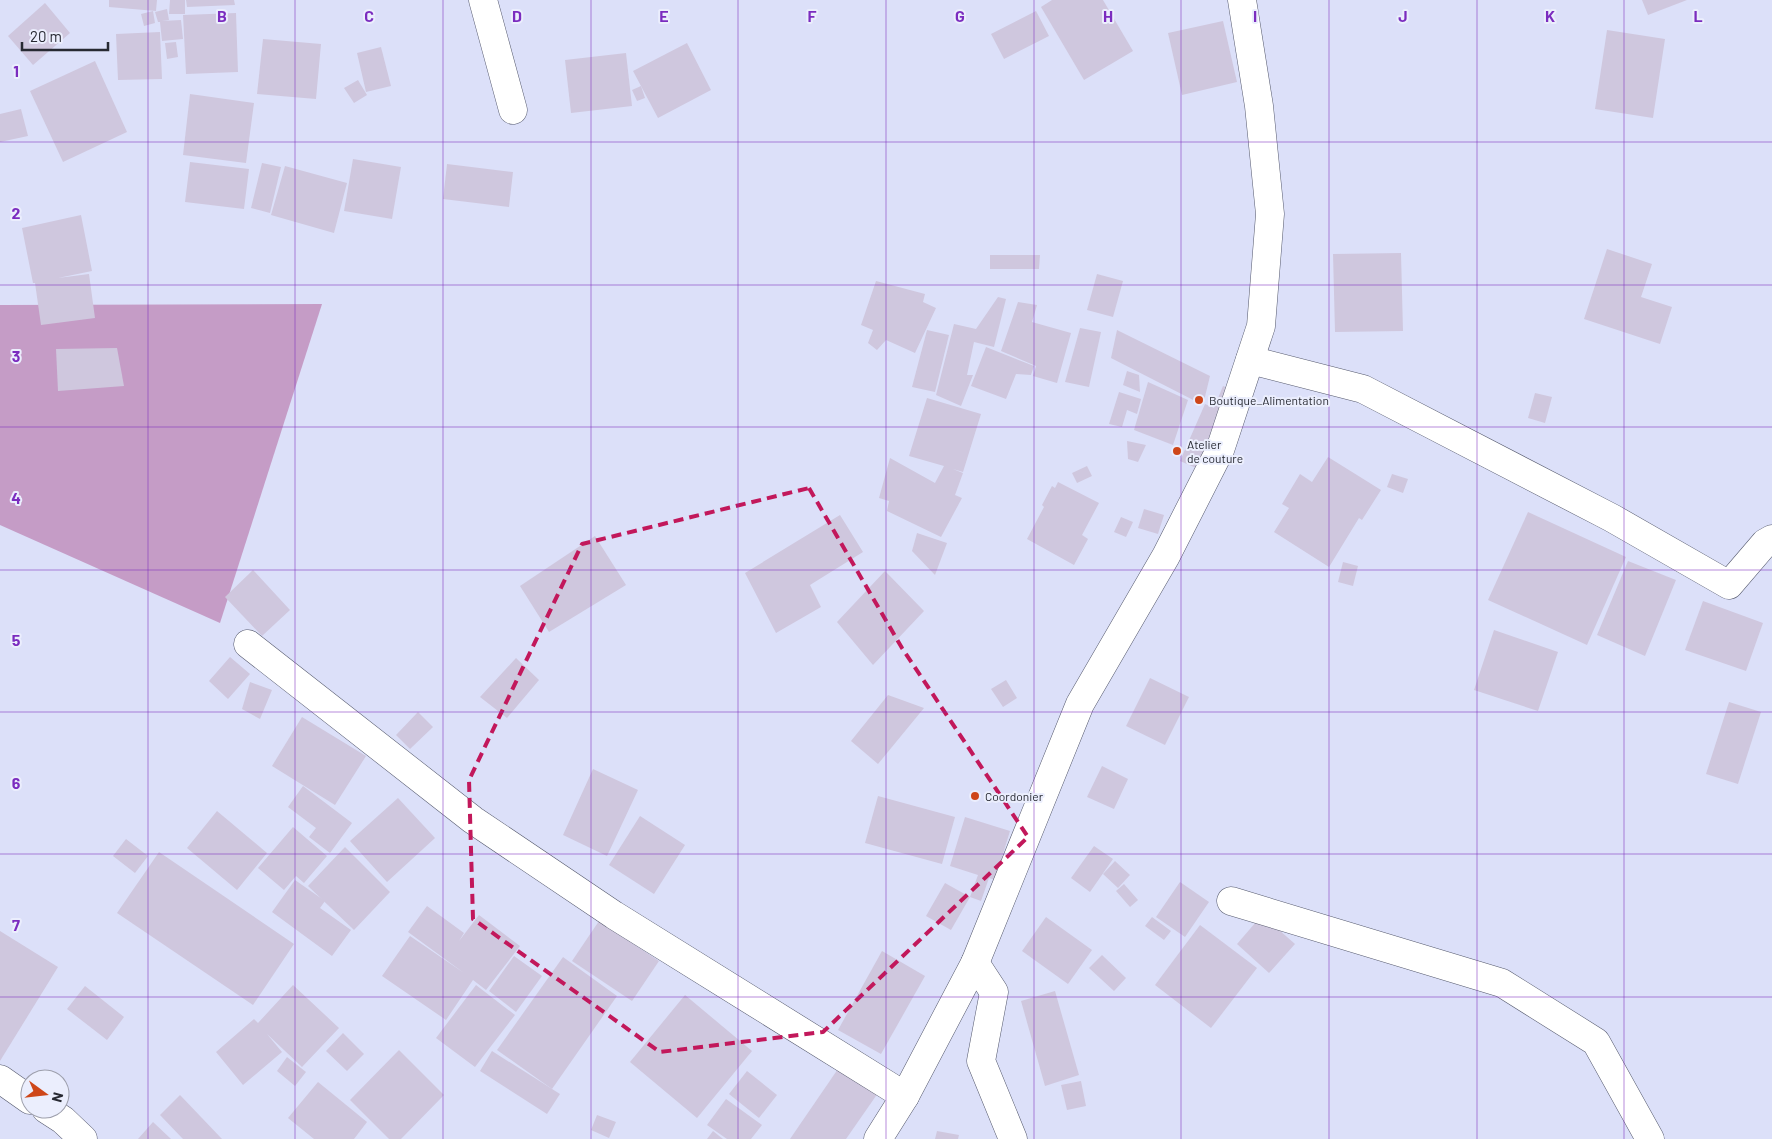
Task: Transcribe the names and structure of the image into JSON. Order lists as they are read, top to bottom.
{
  "places": ["Boutique_Alimentation", "Atelier de couture", "Coordonier"],
  "scale_bar": "20 m",
  "north": "right",
  "grid": {
    "columns": [
      "B",
      "C",
      "D",
      "E",
      "F",
      "G",
      "H",
      "I",
      "J",
      "K",
      "L"
    ],
    "rows": [
      "1",
      "2",
      "3",
      "4",
      "5",
      "6",
      "7"
    ]
  }
}
